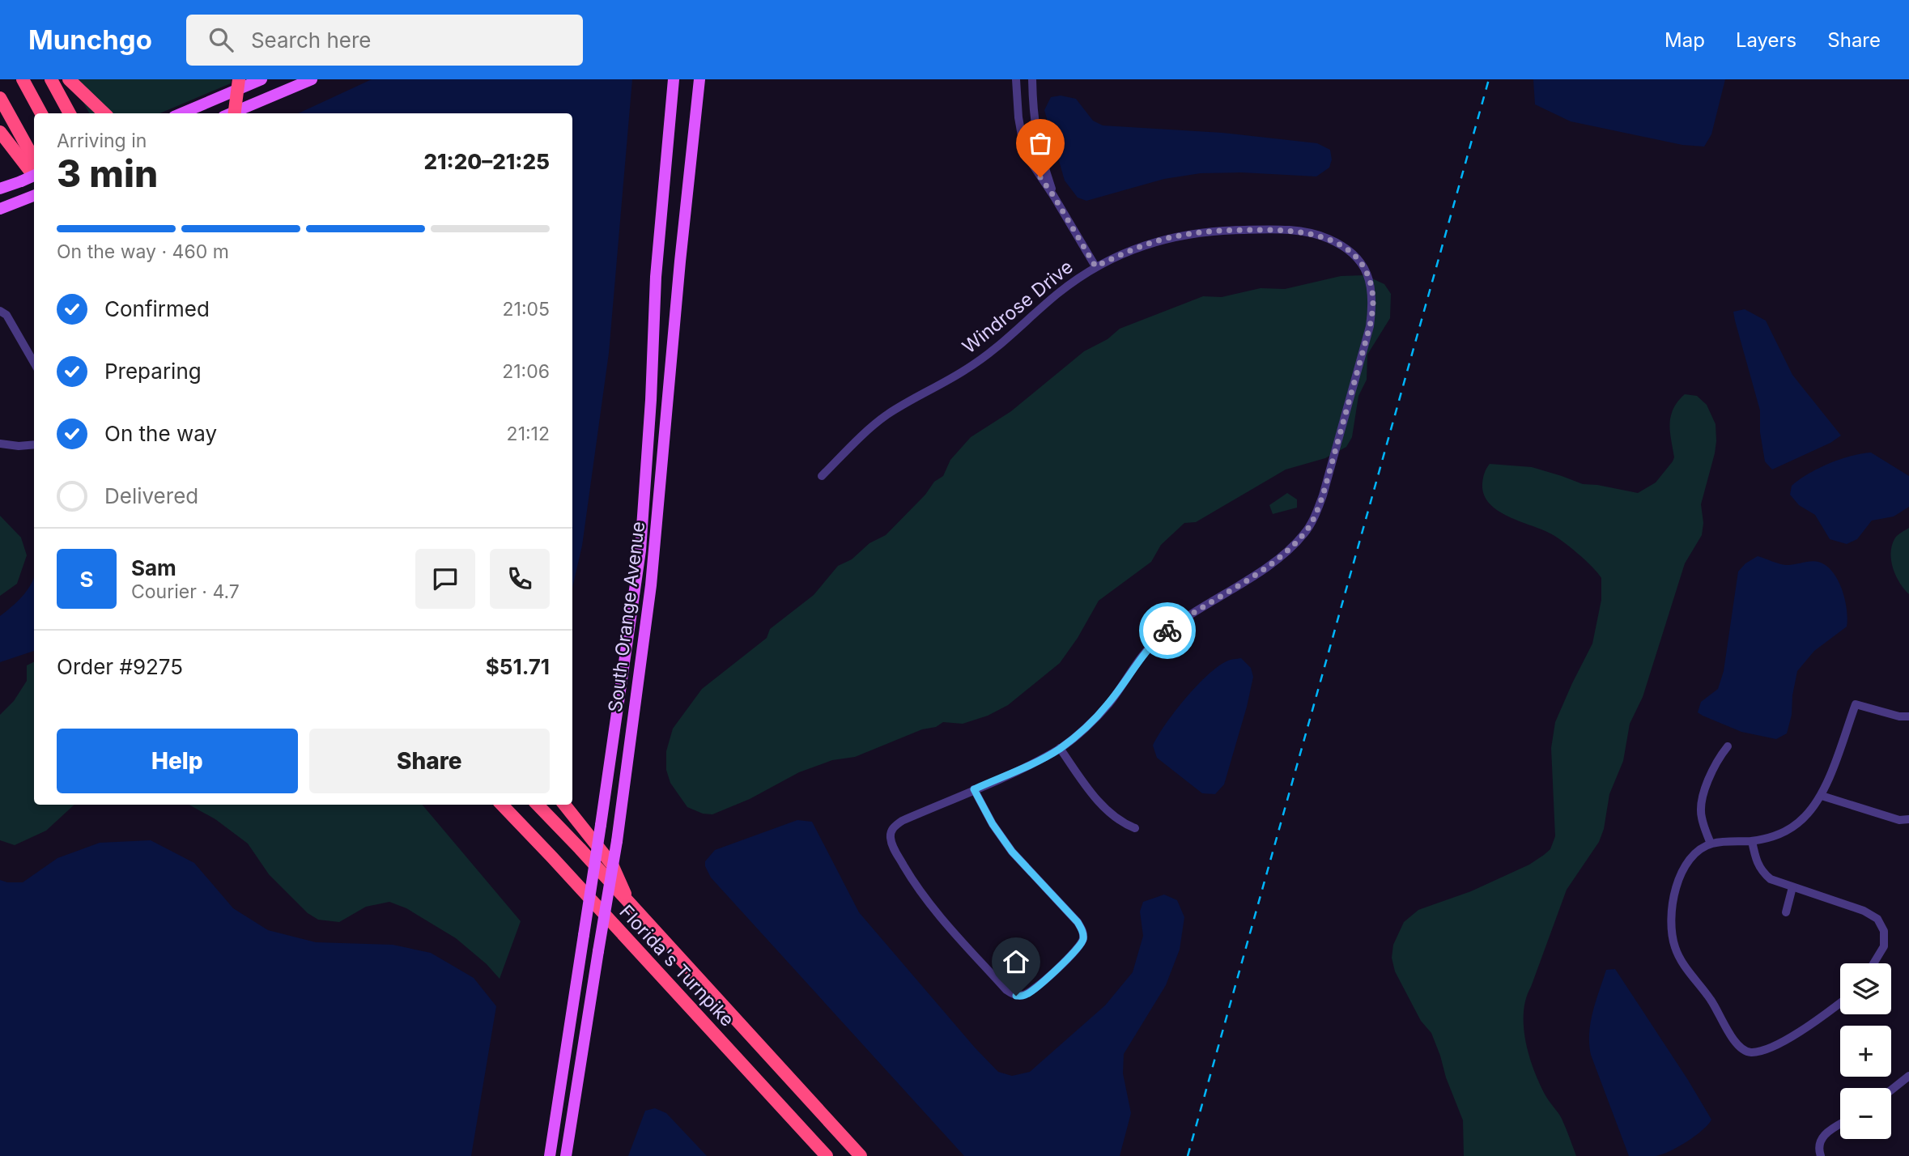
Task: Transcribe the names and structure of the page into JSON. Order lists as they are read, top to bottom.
{
  "streets": {
    "highway": ["Florida's Turnpike"],
    "main road": ["South Orange Avenue"],
    "street": ["Windrose Drive"]
  },
  "page": {
    "header": "Munchgo",
    "search": "Search here",
    "nav": ["Map", "Layers", "Share"],
    "heading": ["3 min", "Arriving in", "21:20–21:25"],
    "panel": [
      "Sam",
      "Courier · 4.7",
      "Order #9275",
      "$51.71"
    ],
    "bar": "On the way · 460 m",
    "list": [
      ["Confirmed", "21:05"],
      ["Preparing", "21:06"],
      ["On the way", "21:12"],
      "Delivered"
    ],
    "round": "S",
    "buttons": ["Help", "Share"],
    "map_buttons": ["+", "−"]
  }
}
